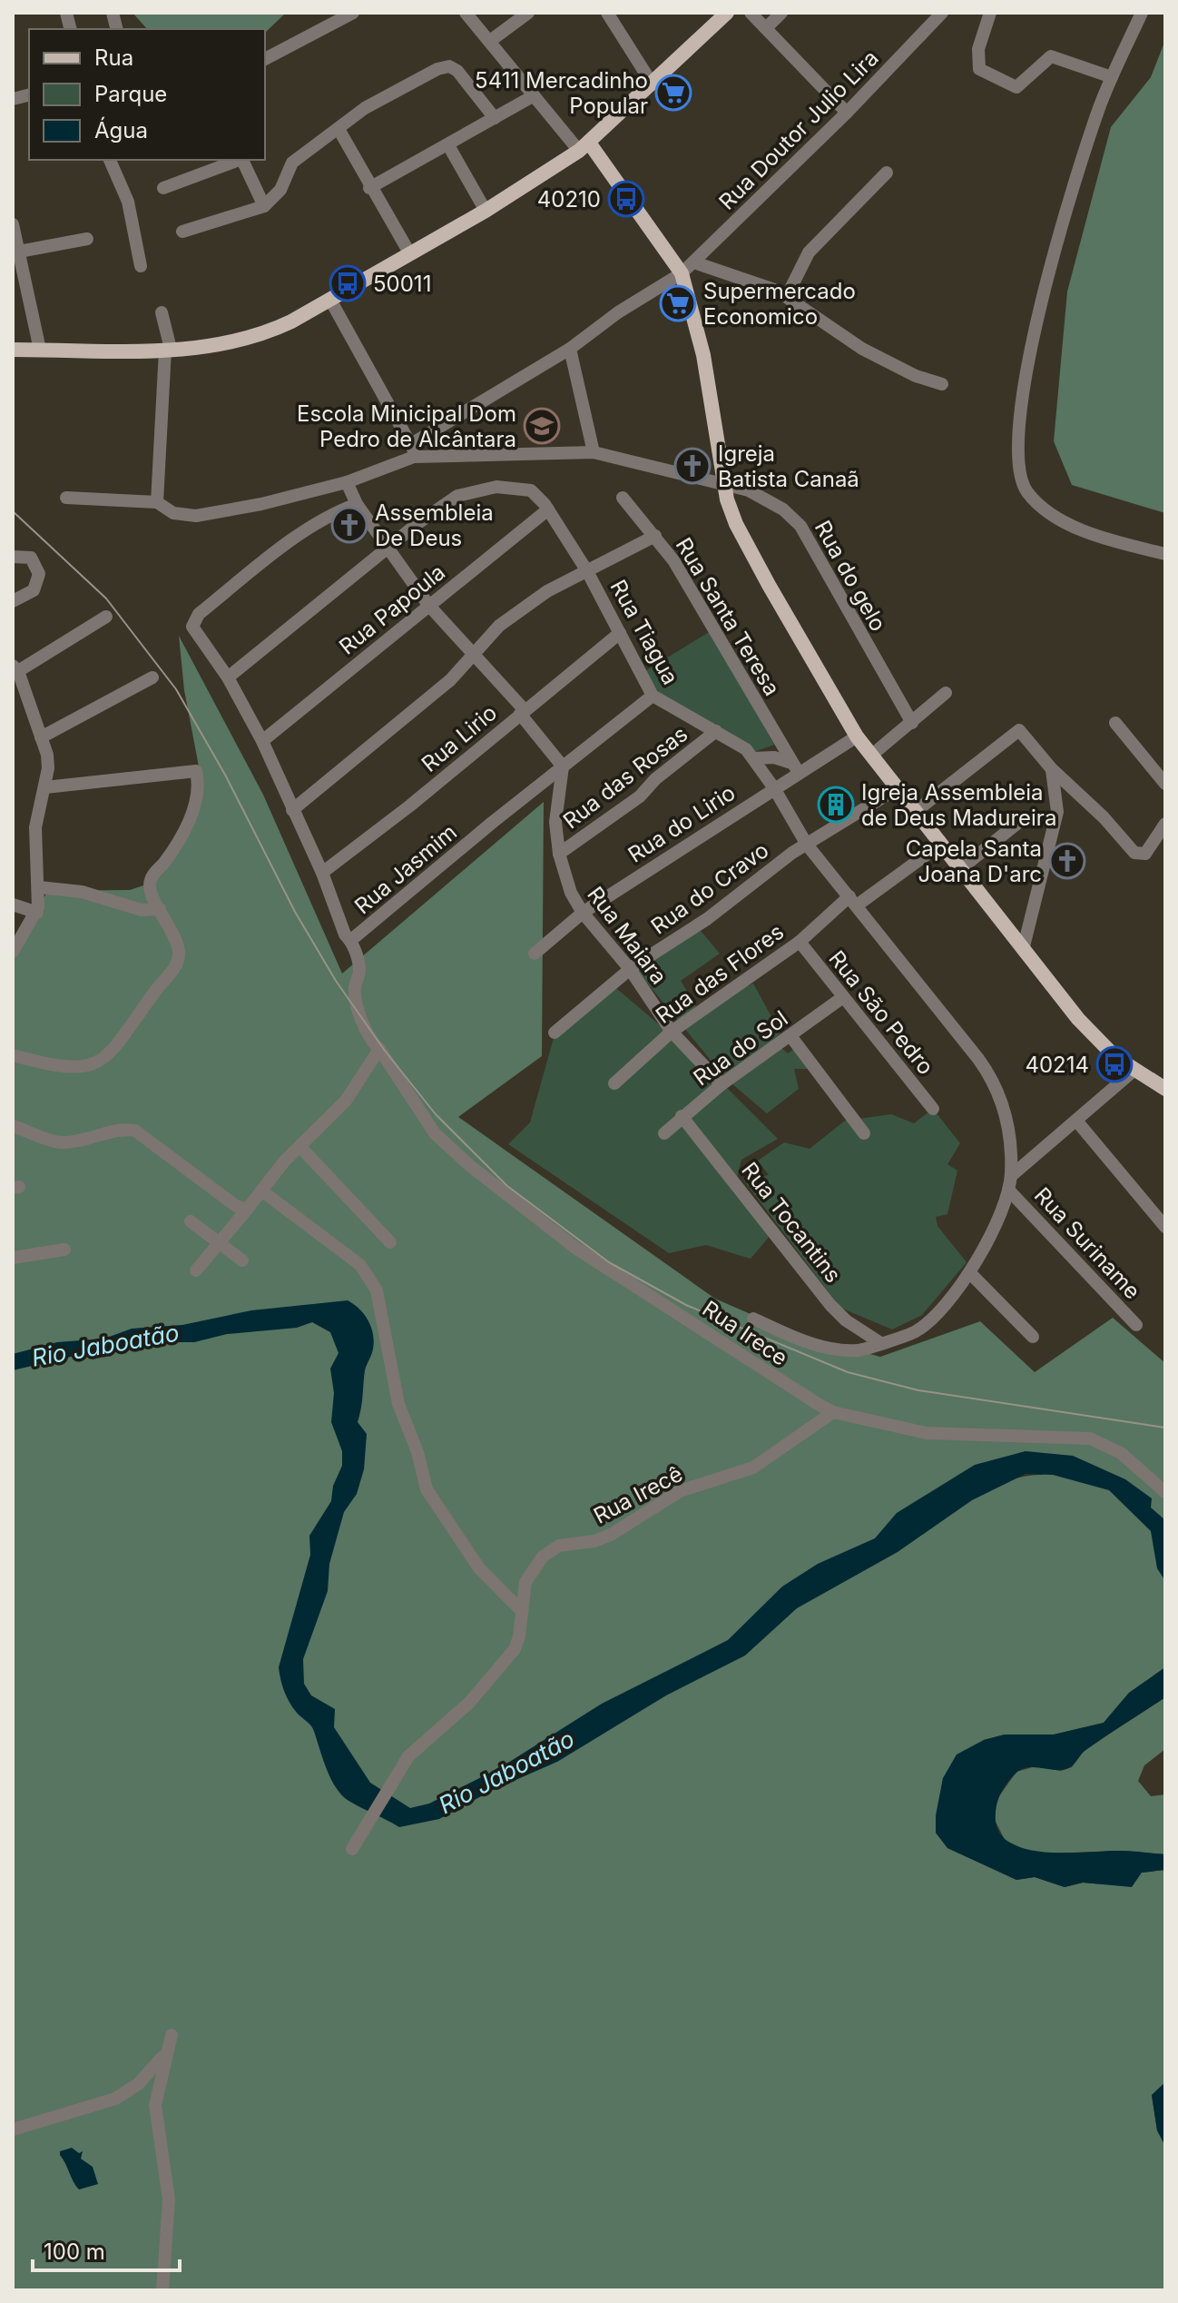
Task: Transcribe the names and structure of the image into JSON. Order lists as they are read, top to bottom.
{
  "streets": {
    "street": [
      "Rua Doutor Julio Lira",
      "Rua do gelo",
      "Rua Papoula",
      "Rua Santa Teresa",
      "Rua Tiagua",
      "Rua Lirio",
      "Rua das Rosas",
      "Rua do Lirio",
      "Rua Jasmim",
      "Rua do Cravo",
      "Rua Maiara",
      "Rua das Flores",
      "Rua São Pedro",
      "Rua do Sol",
      "Rua Tocantins",
      "Rua Suriname",
      "Rua Irece",
      "Rua Irecê"
    ]
  },
  "crossings": [
    ["Rua Doutor Julio Lira", "Rua do gelo"],
    ["Rua Papoula", "Rua Tiagua"],
    ["Rua Papoula", "Rua Jasmim"],
    ["Rua Santa Teresa", "Rua do Lirio"],
    ["Rua Tiagua", "Rua Lirio"],
    ["Rua Tiagua", "Rua das Rosas"],
    ["Rua Tiagua", "Rua do Lirio"],
    ["Rua Tiagua", "Rua Jasmim"],
    ["Rua Tiagua", "Rua do Cravo"],
    ["Rua Tiagua", "Rua das Flores"],
    ["Rua Tiagua", "Rua Suriname"],
    ["Rua Lirio", "Rua Jasmim"],
    ["Rua das Rosas", "Rua Maiara"],
    ["Rua do Lirio", "Rua Maiara"],
    ["Rua Jasmim", "Rua Maiara"],
    ["Rua Jasmim", "Rua Irece"],
    ["Rua do Cravo", "Rua Maiara"],
    ["Rua Maiara", "Rua das Flores"],
    ["Rua Maiara", "Rua do Sol"],
    ["Rua das Flores", "Rua São Pedro"],
    ["Rua São Pedro", "Rua do Sol"],
    ["Rua do Sol", "Rua Tocantins"],
    ["Rua Irece", "Rua Irecê"]
  ],
  "water": ["Rio Jaboatão"],
  "places": {
    "supermarket": ["5411 Mercadinho Popular", "Supermercado Economico"],
    "bus stop": ["40210", "50011", "40214"],
    "school or university": ["Escola Minicipal Dom Pedro de Alcântara"],
    "church": ["Igreja Batista Canaã", "Assembleia De Deus", "Capela Santa Joana D'arc"],
    "building": ["Igreja Assembleia de Deus Madureira"]
  },
  "legend": ["Rua", "Parque", "Água"],
  "scale_bar": "100 m"
}
